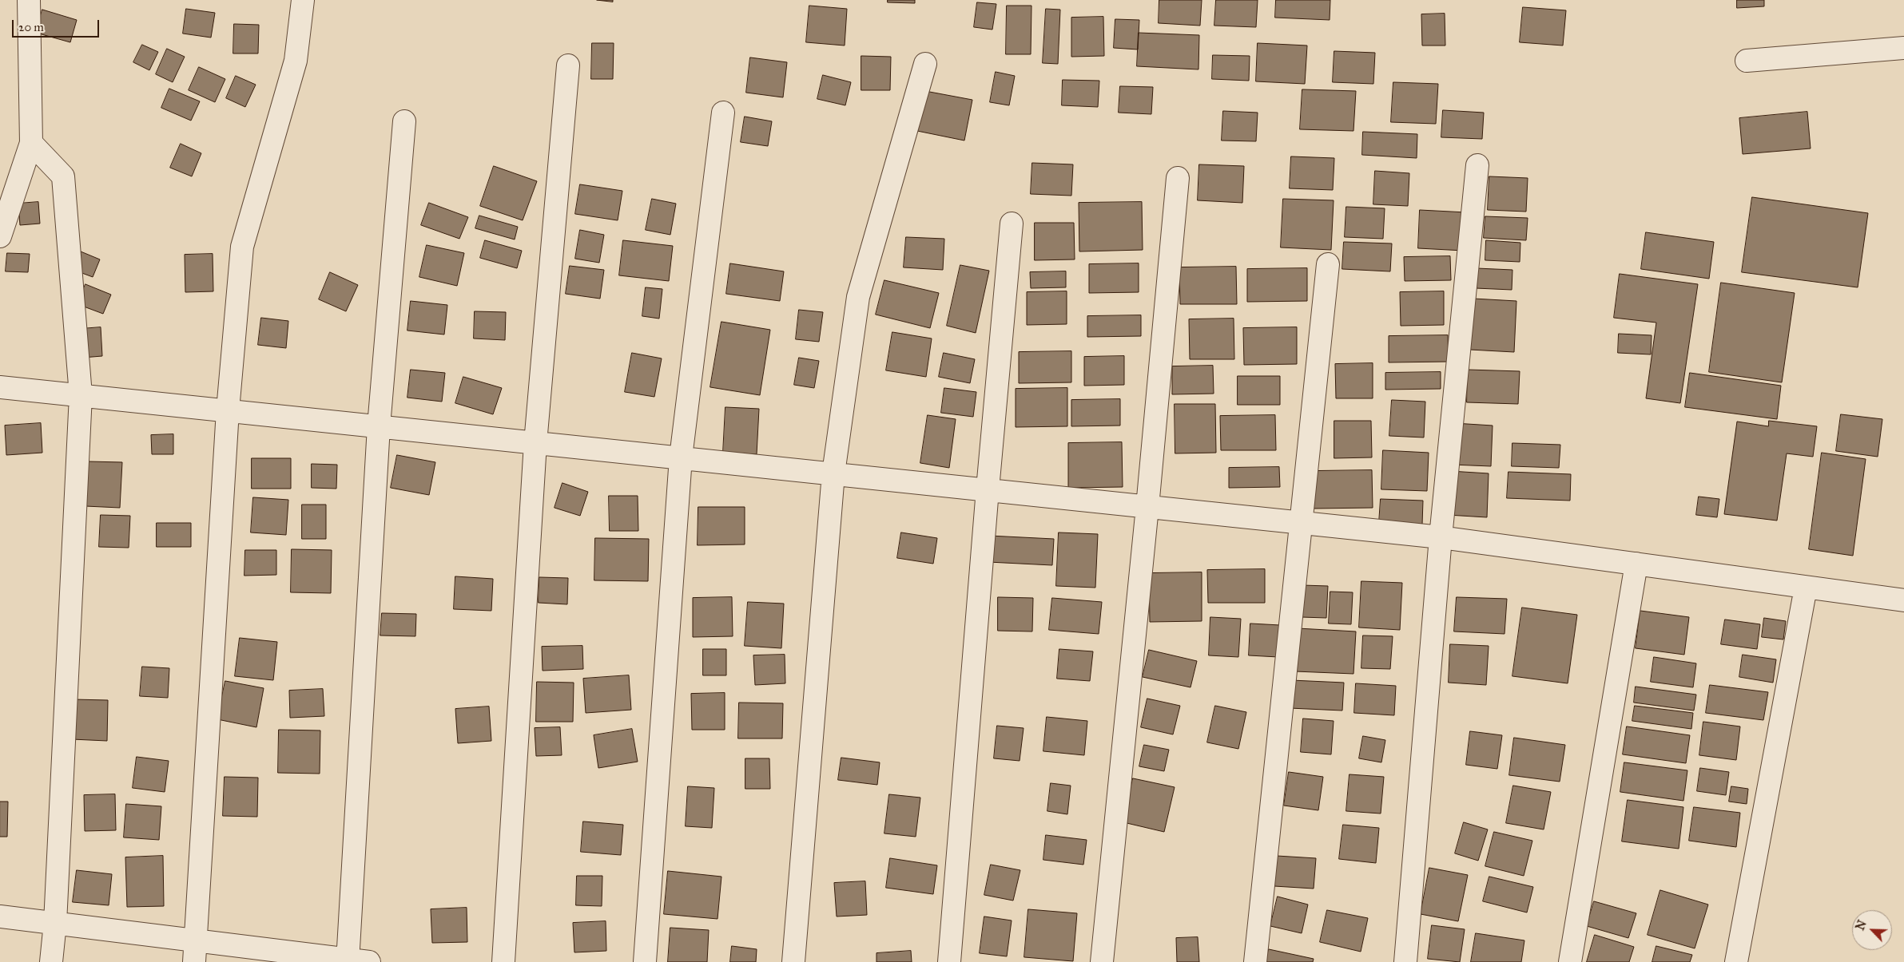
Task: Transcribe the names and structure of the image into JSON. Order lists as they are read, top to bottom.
{
  "scale_bar": "20 m",
  "north": "top left"
}
